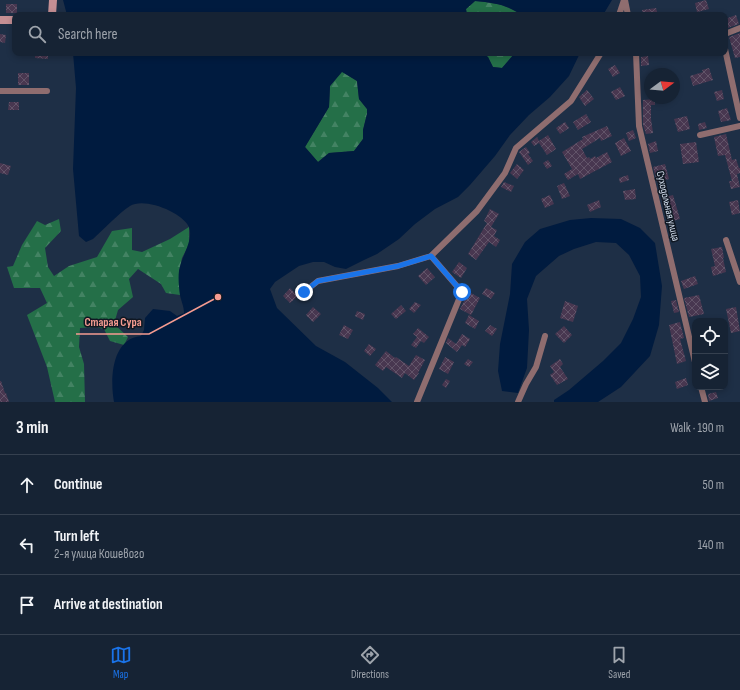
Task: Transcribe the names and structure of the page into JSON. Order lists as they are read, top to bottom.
{
  "streets": {
    "street": ["Суходольная улица"]
  },
  "places": ["Старая Сура"],
  "north": "right",
  "page": {
    "search": "Search here",
    "heading": ["3 min", "Walk · 190 m"],
    "list": [
      ["Continue", "50 m"],
      ["Turn left", "2-я улица Кошевого", "140 m"],
      "Arrive at destination"
    ],
    "nav": ["Map", "Directions", "Saved"]
  }
}
